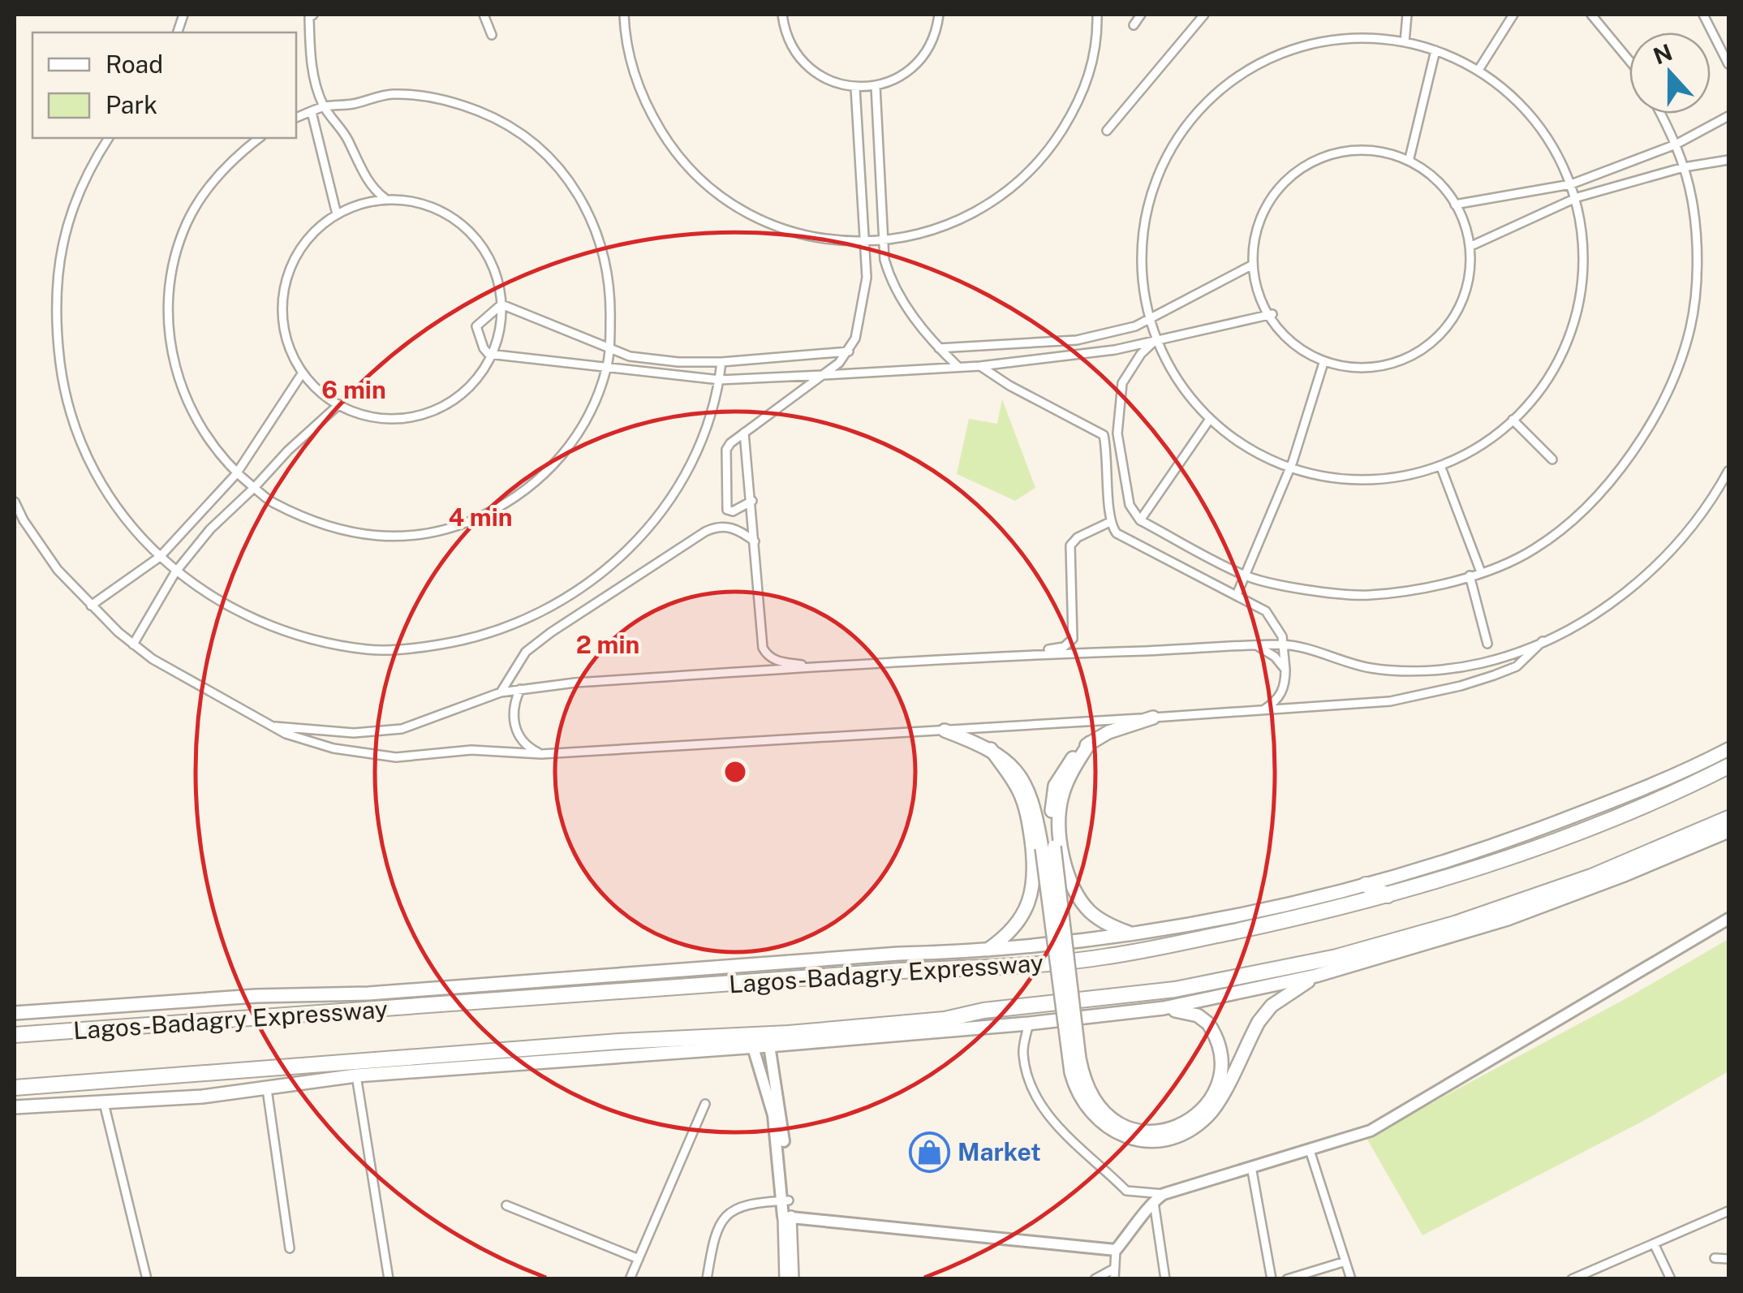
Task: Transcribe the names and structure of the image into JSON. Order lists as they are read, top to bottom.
{
  "streets": {
    "highway": ["Lagos-Badagry Expressway"]
  },
  "places": {
    "shop": ["Market"]
  },
  "legend": ["Road", "Park"],
  "north": "top",
  "rings": ["6 min", "4 min", "2 min"]
}
